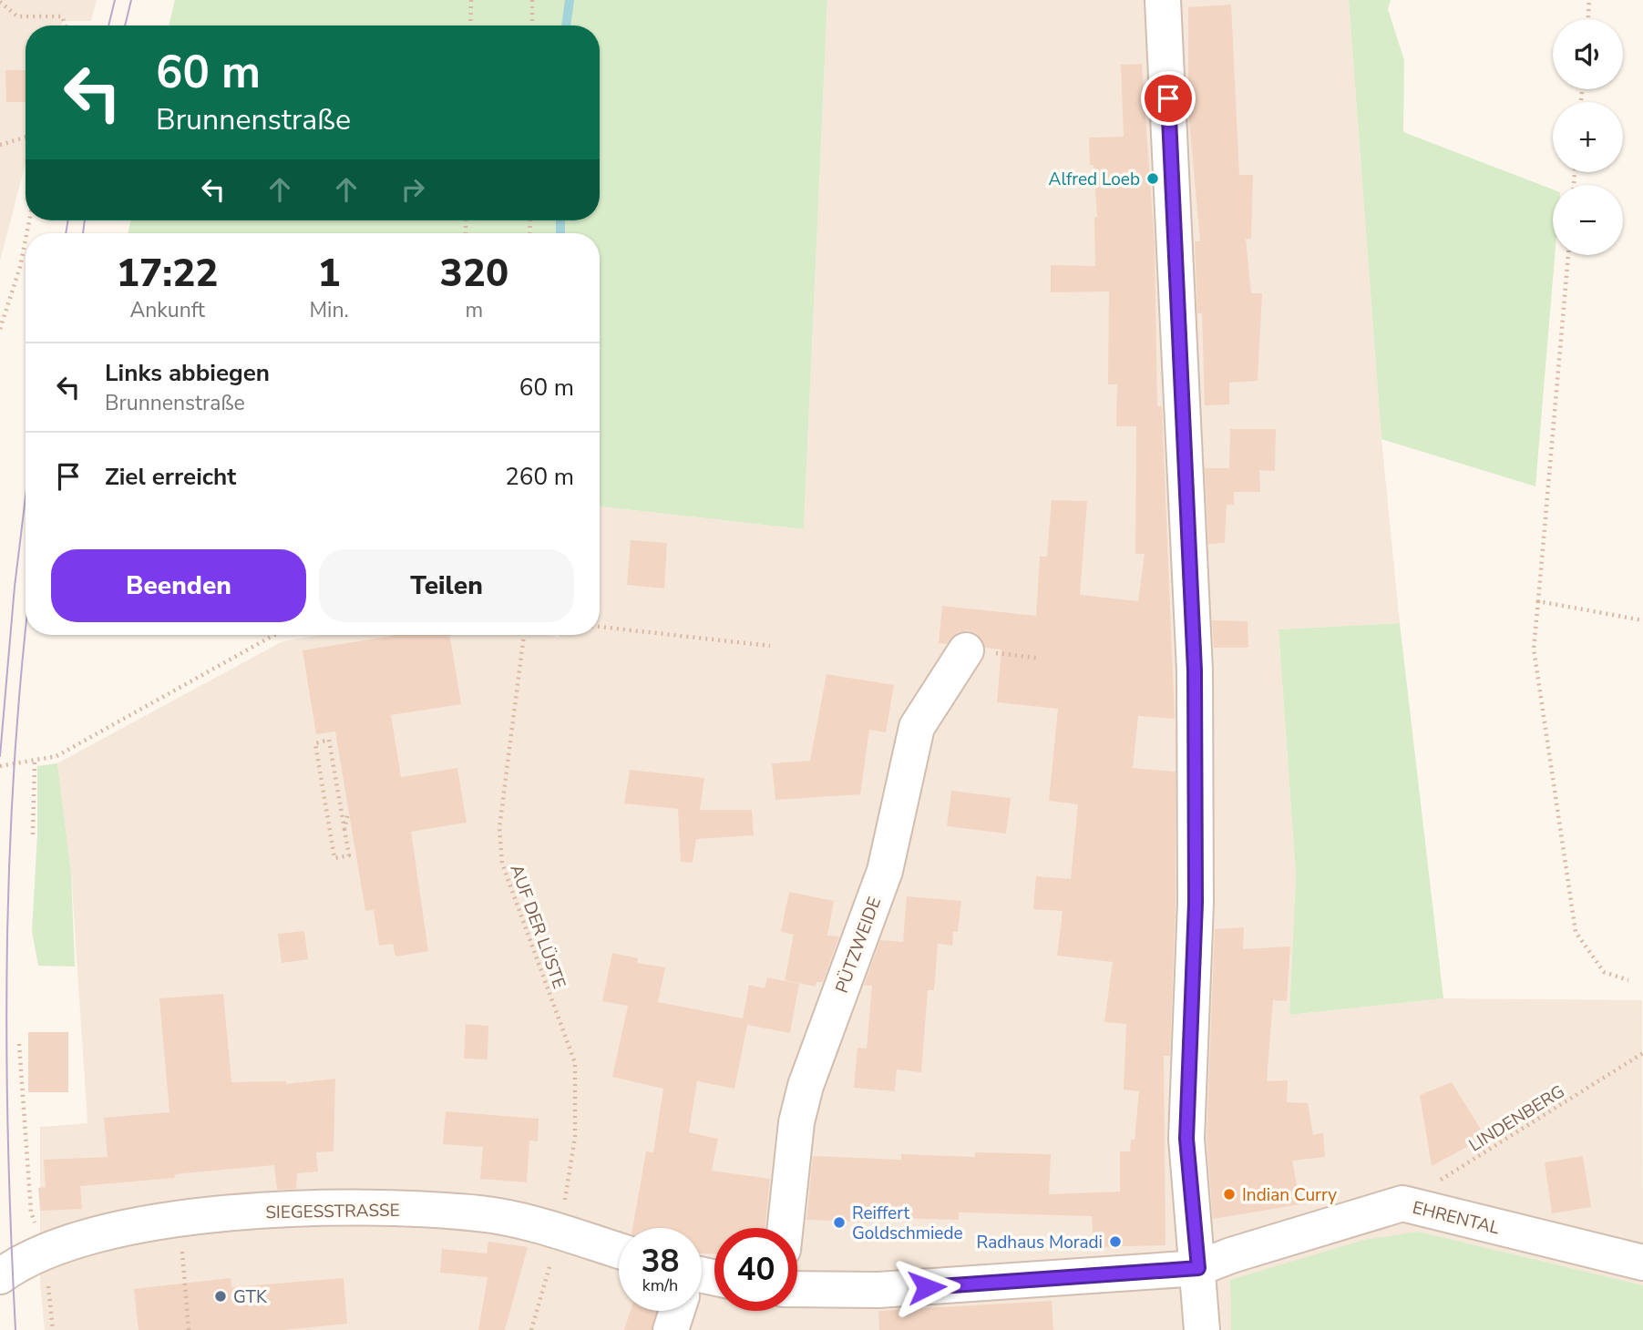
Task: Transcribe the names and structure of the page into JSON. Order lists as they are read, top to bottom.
{
  "streets": {
    "street": ["PÜTZWEIDE", "SIEGESSTRASSE", "EHRENTAL"],
    "path": ["AUF DER LÜSTE", "LINDENBERG"]
  },
  "crossings": [
    ["AUF DER LÜSTE", "SIEGESSTRASSE"],
    ["LINDENBERG", "EHRENTAL"]
  ],
  "places": [
    "Alfred Loeb",
    "Indian Curry",
    "Reiffert Goldschmiede",
    "Radhaus Moradi",
    "GTK"
  ],
  "page": {
    "map_buttons": ["+", "−"],
    "turn": ["60 m", "Brunnenstraße"],
    "eta": [
      "17:22",
      "Ankunft",
      "1",
      "Min.",
      "320",
      "m"
    ],
    "list": [
      {
        "name": "Links abbiegen",
        "note": "Brunnenstraße",
        "value": "60 m"
      },
      {
        "name": "Ziel erreicht",
        "value": "260 m"
      }
    ],
    "buttons": ["Beenden", "Teilen"],
    "speed": "38 km/h",
    "limit": "40"
  }
}
